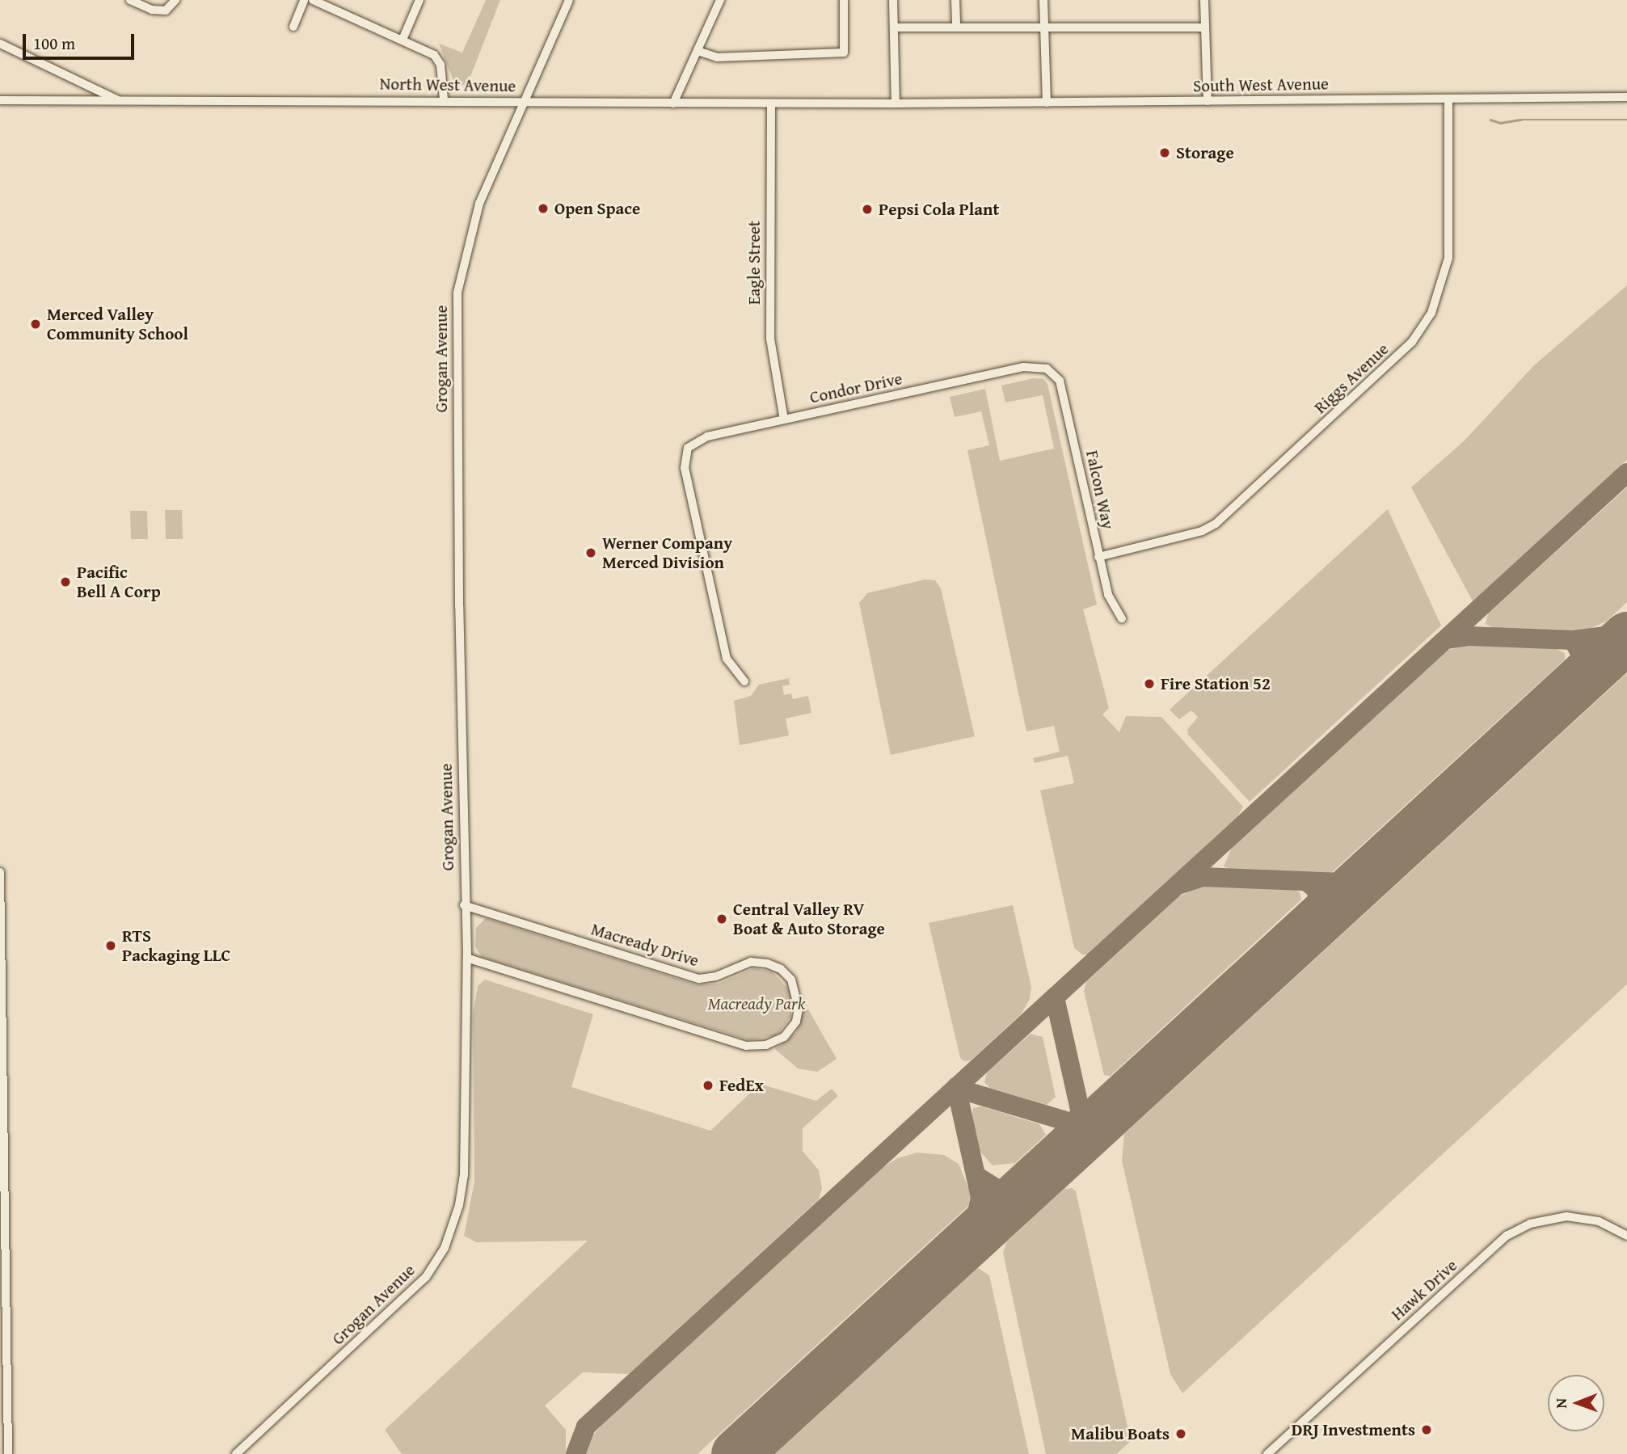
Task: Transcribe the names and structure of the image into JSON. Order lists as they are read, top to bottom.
{
  "streets": {
    "street": [
      "North West Avenue",
      "South West Avenue",
      "Eagle Street",
      "Grogan Avenue",
      "Riggs Avenue",
      "Condor Drive",
      "Falcon Way",
      "Macready Drive",
      "Hawk Drive"
    ]
  },
  "crossings": [
    ["North West Avenue", "South West Avenue"],
    ["North West Avenue", "Eagle Street"],
    ["North West Avenue", "Grogan Avenue"],
    ["South West Avenue", "Riggs Avenue"],
    ["Eagle Street", "Condor Drive"],
    ["Grogan Avenue", "Macready Drive"],
    ["Riggs Avenue", "Falcon Way"],
    ["Condor Drive", "Falcon Way"]
  ],
  "parks": ["Macready Park"],
  "places": [
    "Storage",
    "Open Space",
    "Pepsi Cola Plant",
    "Merced Valley Community School",
    "Werner Company Merced Division",
    "Pacific Bell A Corp",
    "Fire Station 52",
    "Central Valley RV Boat & Auto Storage",
    "RTS Packaging LLC",
    "FedEx",
    "DRJ Investments",
    "Malibu Boats"
  ],
  "scale_bar": "100 m",
  "north": "left"
}
